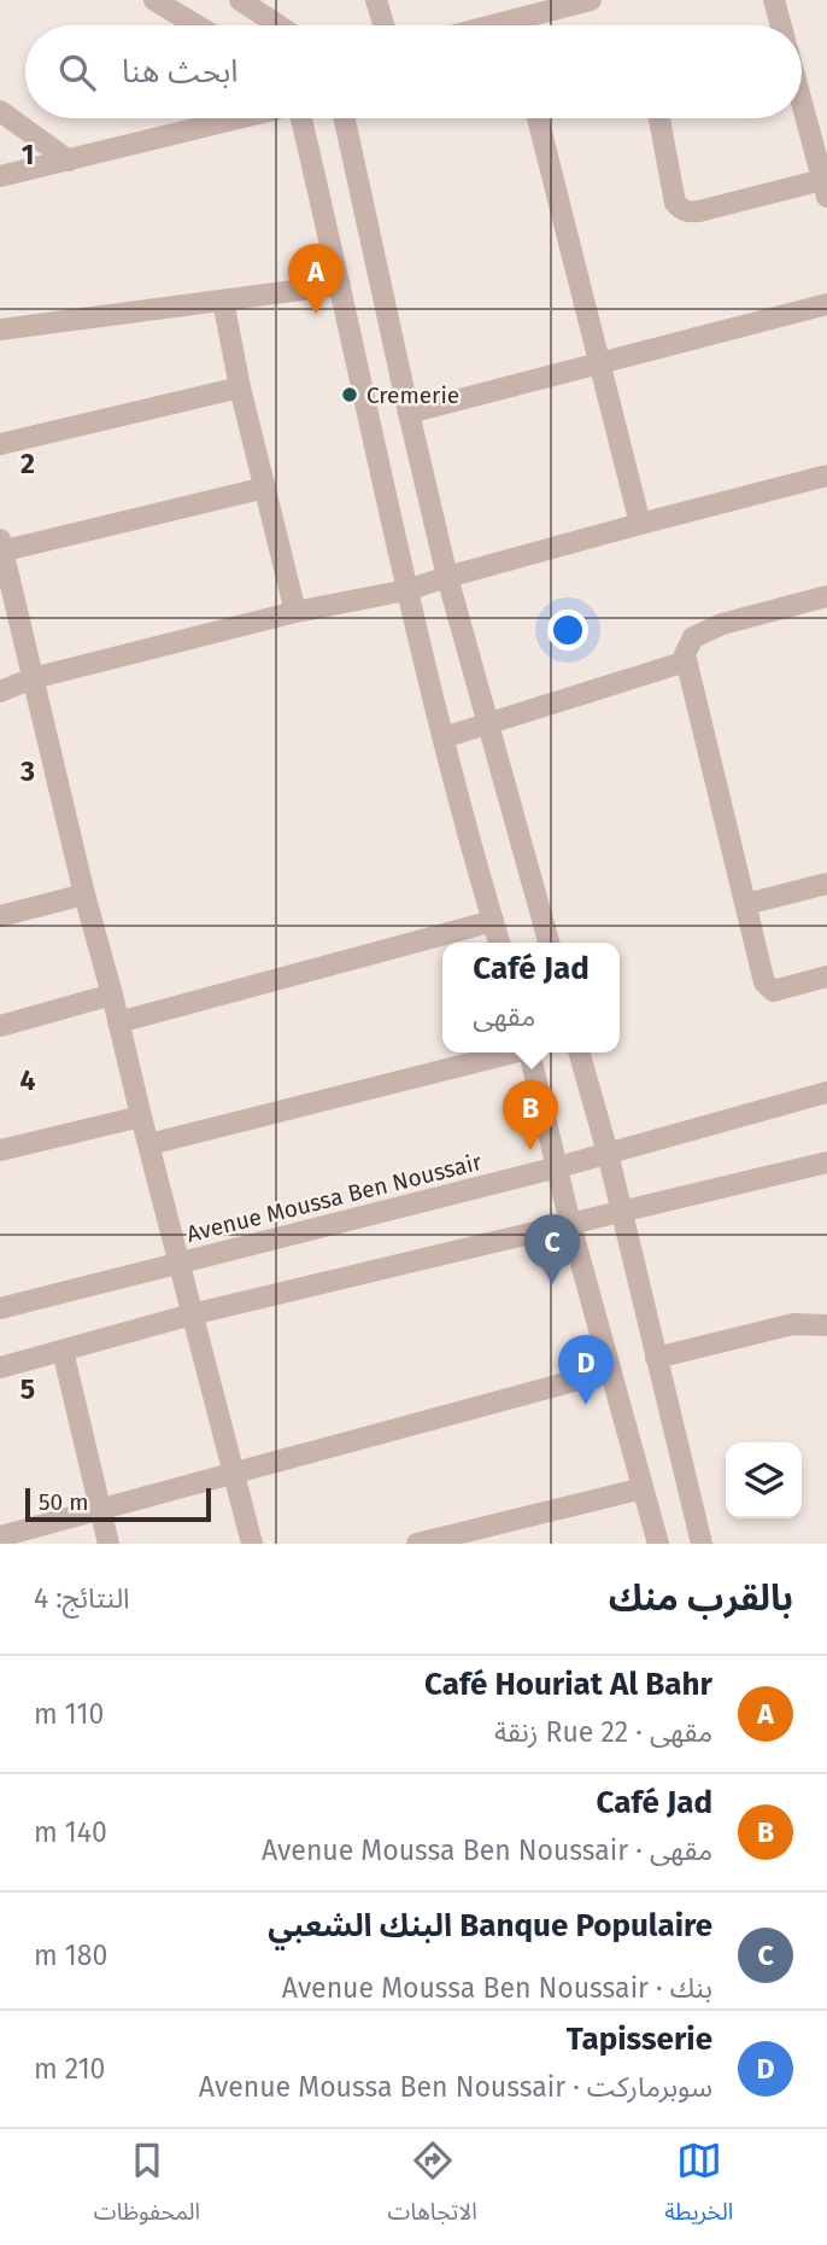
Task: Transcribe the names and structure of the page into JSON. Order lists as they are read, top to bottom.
{
  "streets": {
    "street": ["Avenue Moussa Ben Noussair"]
  },
  "places": ["Cremerie"],
  "scale_bar": "50 m",
  "page": {
    "search": "ابحث هنا",
    "pins": [
      "A",
      "B",
      "C",
      "D"
    ],
    "popup": ["Café Jad", "مقهى"],
    "scale": "50 m",
    "heading": ["بالقرب منك", "النتائج: 4"],
    "list": [
      {
        "mark": "A",
        "name": "Café Houriat Al Bahr",
        "note": "مقهى · Rue 22 زنقة",
        "value": "110 m"
      },
      {
        "mark": "B",
        "name": "Café Jad",
        "note": "مقهى · Avenue Moussa Ben Noussair",
        "value": "140 m"
      },
      {
        "mark": "C",
        "name": "Banque Populaire البنك الشعبي",
        "note": "بنك · Avenue Moussa Ben Noussair",
        "value": "180 m"
      },
      {
        "mark": "D",
        "name": "Tapisserie",
        "note": "سوبرماركت · Avenue Moussa Ben Noussair",
        "value": "210 m"
      }
    ],
    "nav": ["الخريطة", "الاتجاهات", "المحفوظات"]
  },
  "grid": {
    "rows": [
      "1",
      "2",
      "3",
      "4",
      "5"
    ]
  }
}
